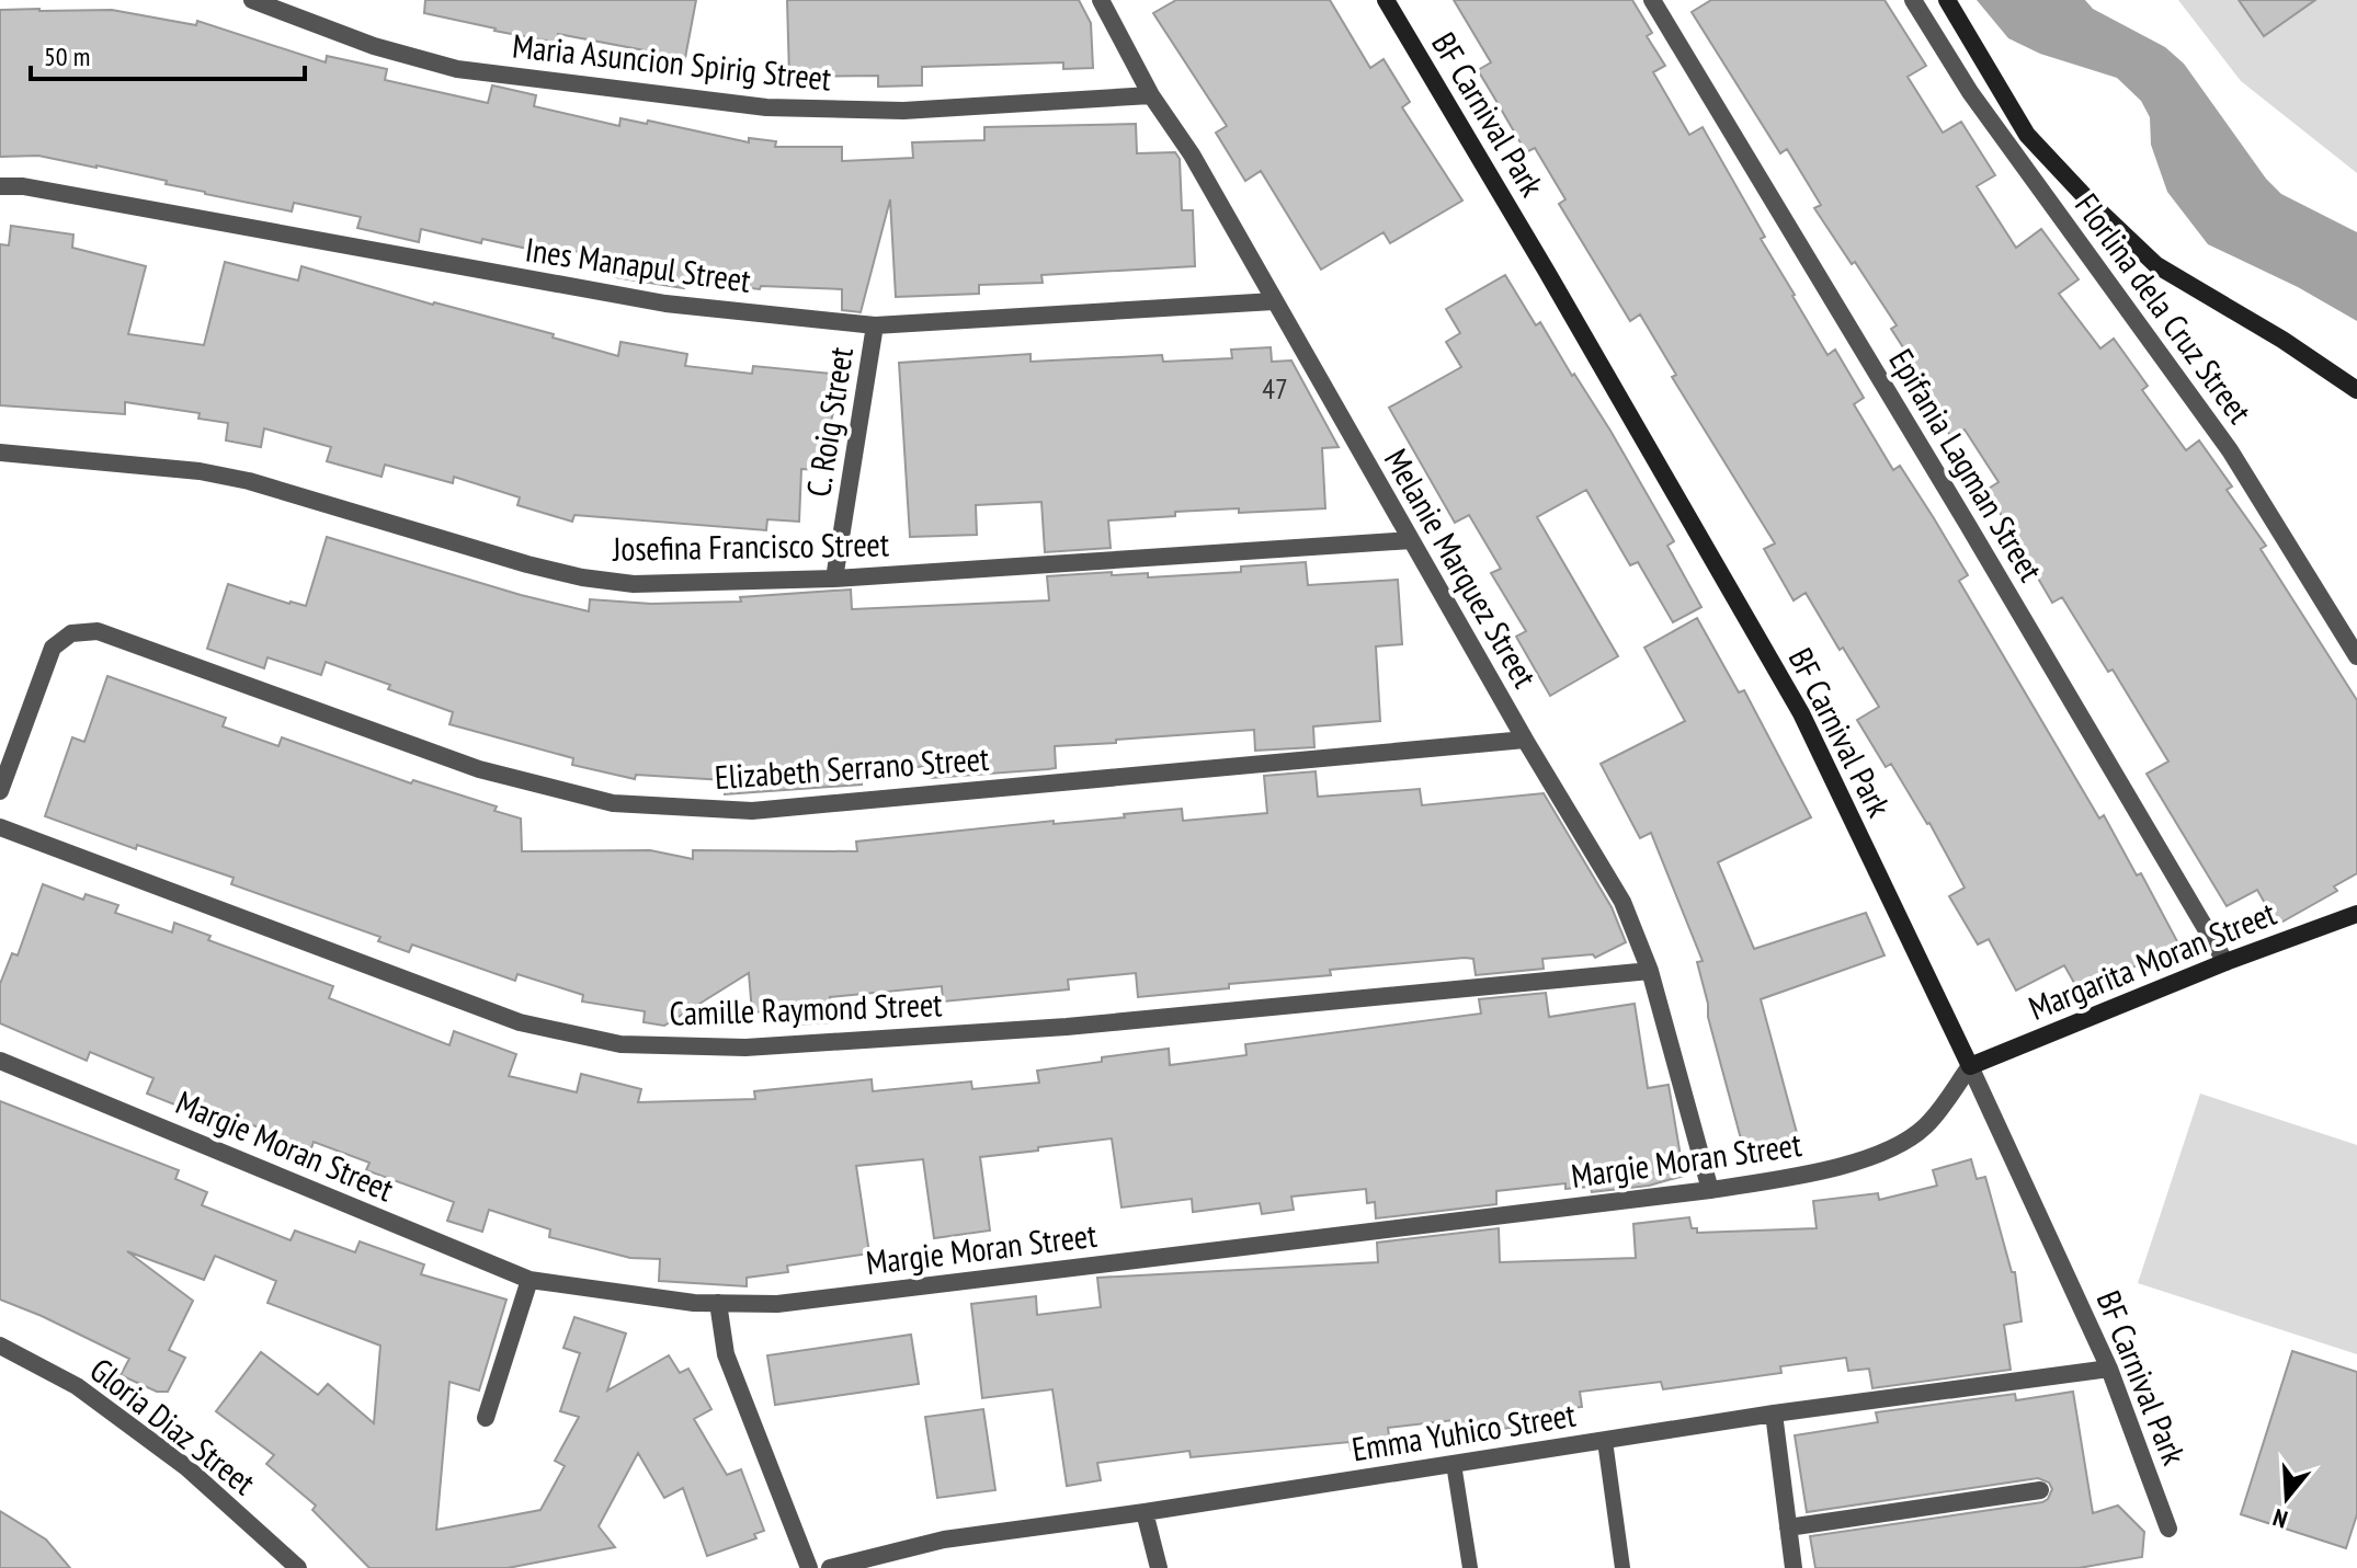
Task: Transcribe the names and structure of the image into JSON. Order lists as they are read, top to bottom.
{
  "streets": {
    "street": [
      "Maria Asuncion Spirig Street",
      "BF Carnival Park",
      "Ines Manapul Street",
      "Florlina dela Cruz Street",
      "C. Roig Street",
      "Epifania Lagman Street",
      "Josefina Francisco Street",
      "Melanie Marquez Street",
      "Elizabeth Serrano Street",
      "Margarita Moran Street",
      "Camille Raymond Street",
      "Margie Moran Street",
      "Gloria Diaz Street",
      "Emma Yuhico Street"
    ]
  },
  "crossings": [
    ["Maria Asuncion Spirig Street", "Melanie Marquez Street"],
    ["BF Carnival Park", "Margarita Moran Street"],
    ["BF Carnival Park", "Margie Moran Street"],
    ["BF Carnival Park", "Emma Yuhico Street"],
    ["Ines Manapul Street", "C. Roig Street"],
    ["Ines Manapul Street", "Melanie Marquez Street"],
    ["C. Roig Street", "Josefina Francisco Street"],
    ["Epifania Lagman Street", "Margarita Moran Street"],
    ["Josefina Francisco Street", "Melanie Marquez Street"],
    ["Melanie Marquez Street", "Elizabeth Serrano Street"],
    ["Melanie Marquez Street", "Camille Raymond Street"],
    ["Melanie Marquez Street", "Margie Moran Street"],
    ["Margarita Moran Street", "Margie Moran Street"]
  ],
  "house_numbers": ["47"],
  "scale_bar": "50 m",
  "north": "bottom"
}
